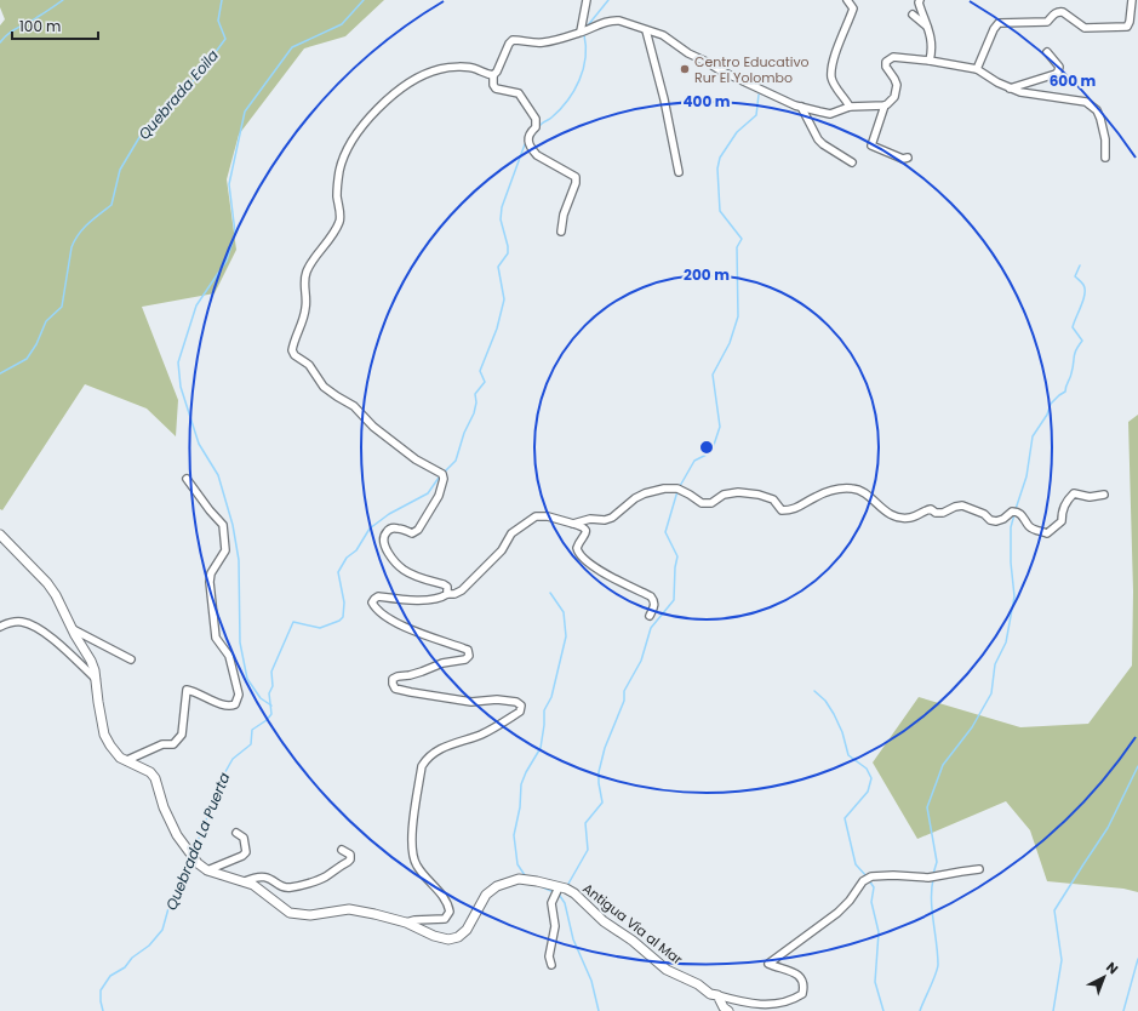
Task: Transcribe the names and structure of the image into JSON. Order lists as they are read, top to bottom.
{
  "streets": {
    "main road": ["Antigua Vía al Mar"]
  },
  "water": ["Quebrada Eoila", "Quebrada La Puerta"],
  "places": ["Centro Educativo Rur El Yolombo"],
  "scale_bar": "100 m",
  "north": "top right",
  "rings": ["600 m", "400 m", "200 m"]
}
